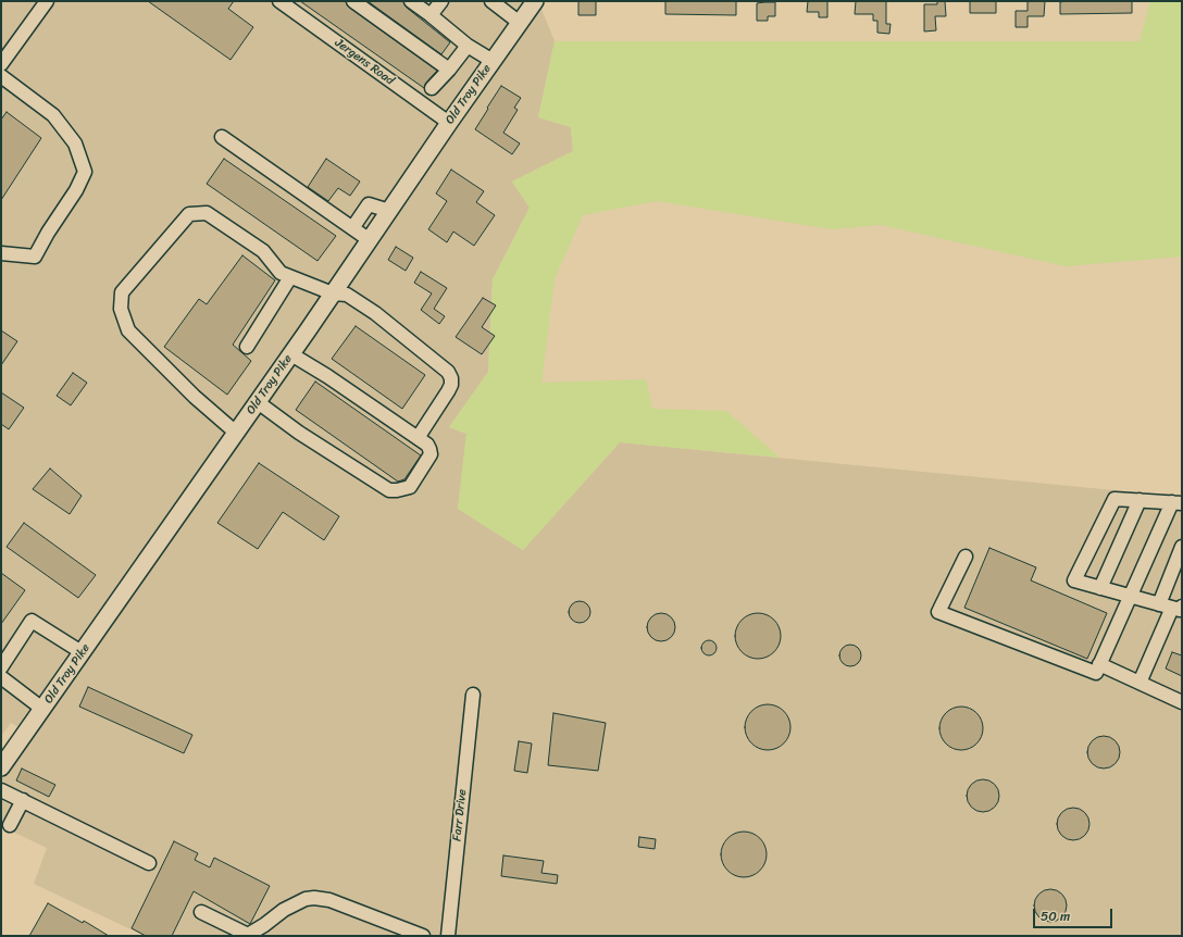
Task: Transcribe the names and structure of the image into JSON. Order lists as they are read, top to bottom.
{
  "streets": {
    "main road": ["Old Troy Pike"],
    "street": ["Jergens Road", "Farr Drive"]
  },
  "crossings": [
    ["Jergens Road", "Old Troy Pike"]
  ],
  "scale_bar": "50 m"
}
